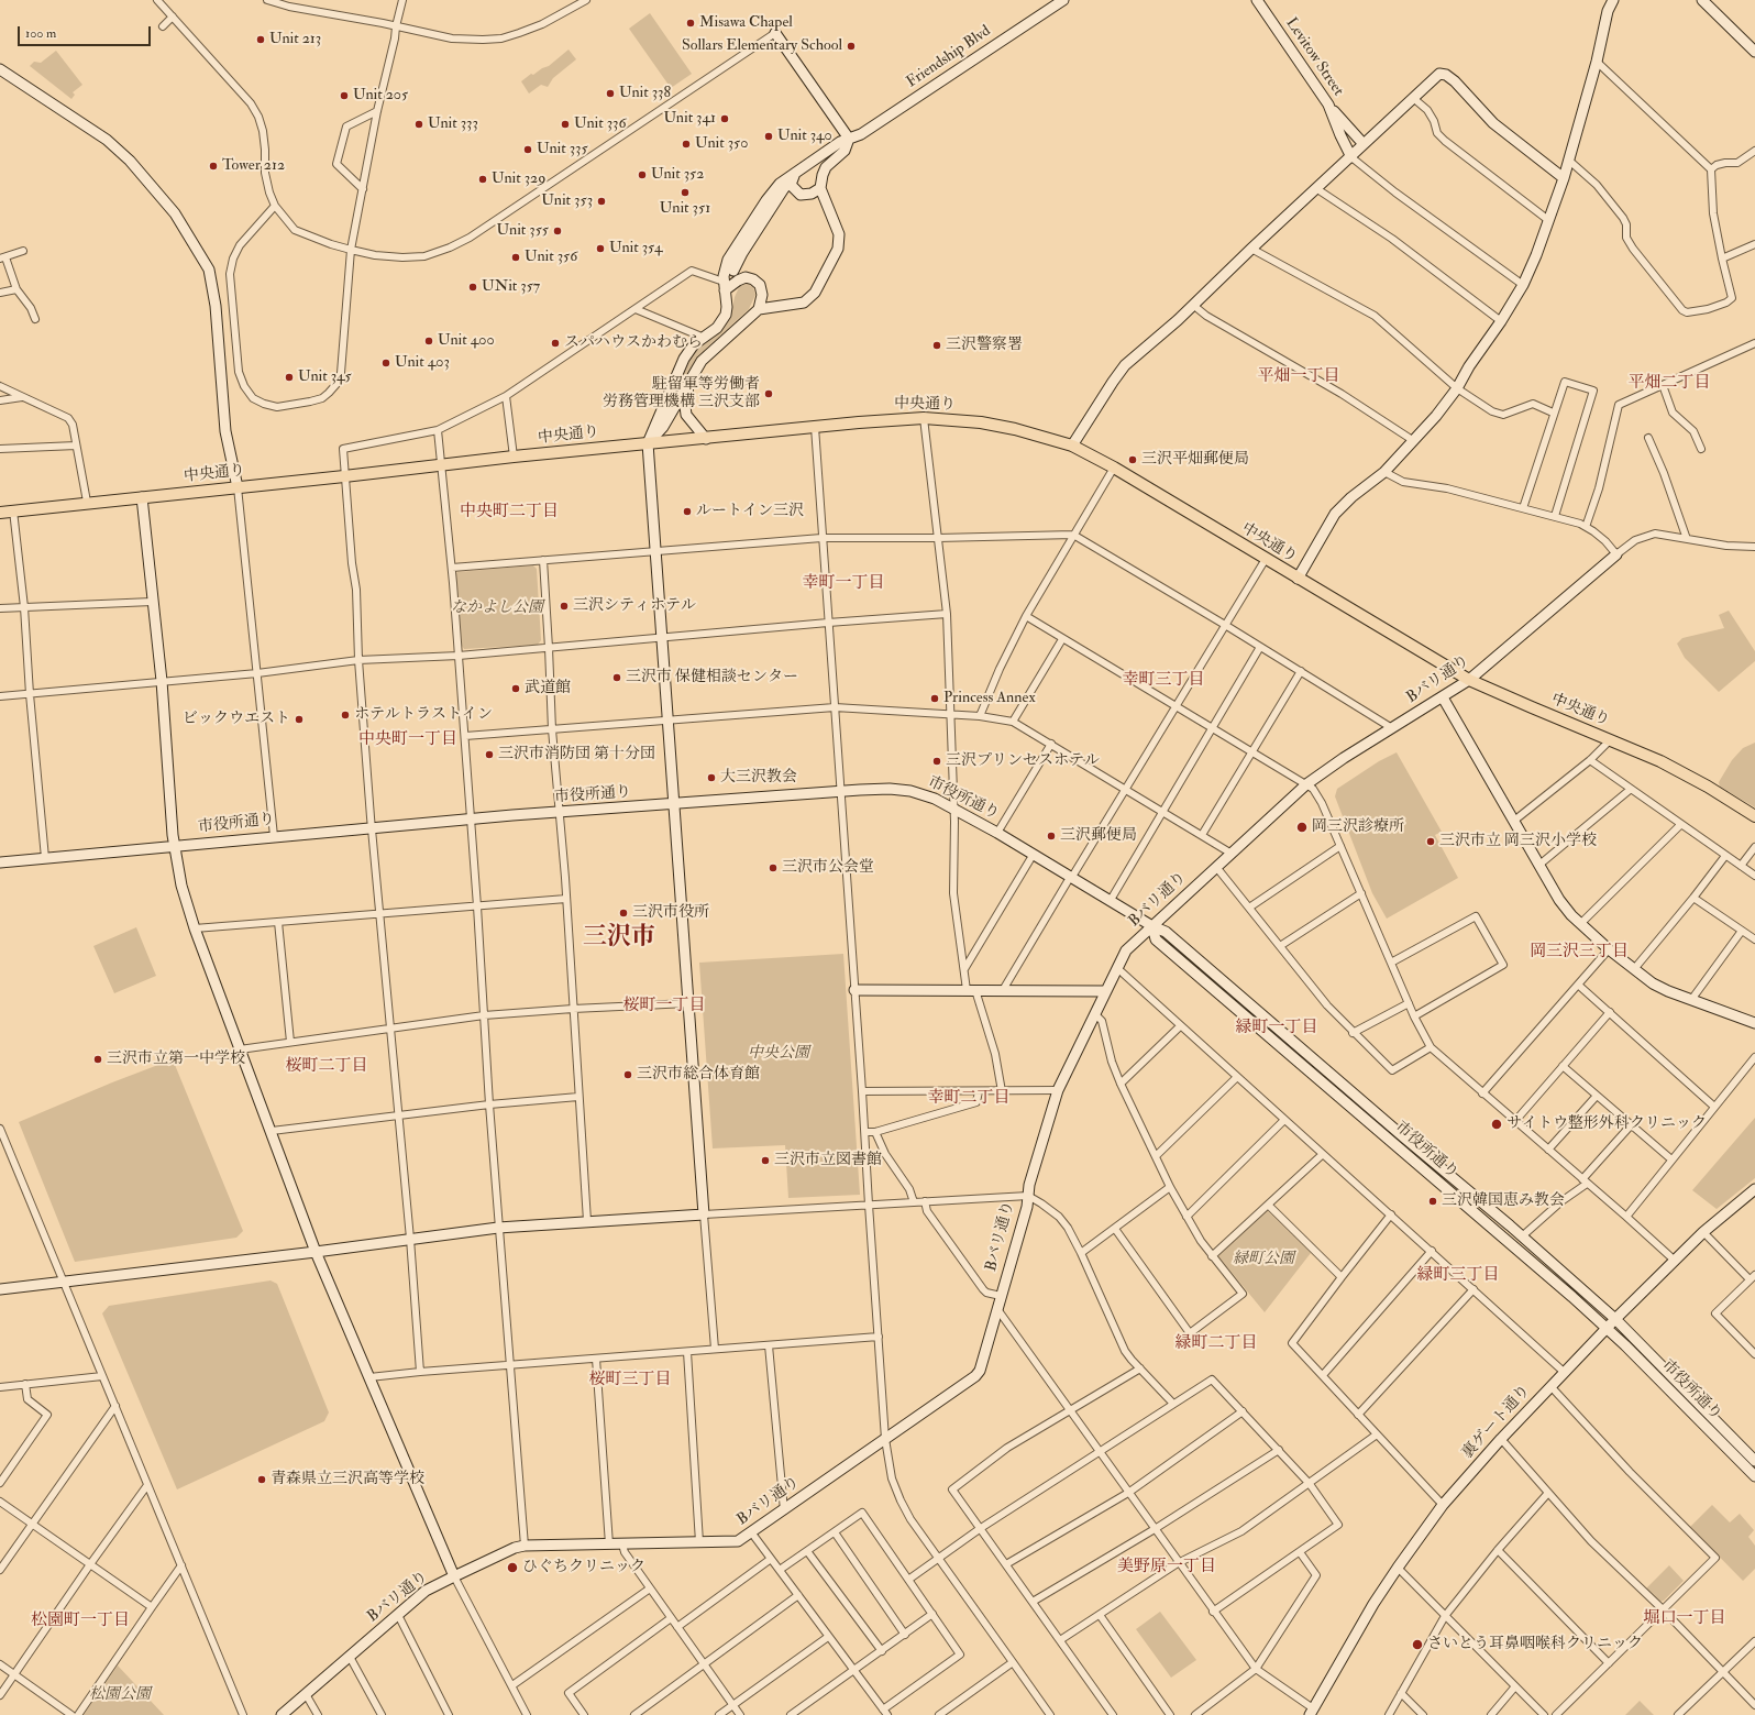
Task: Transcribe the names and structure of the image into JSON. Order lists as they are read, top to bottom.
{
  "streets": {
    "main road": ["中央通り"],
    "street": [
      "Friendship Blvd",
      "Levitow Street",
      "Bバリ通り",
      "市役所通り",
      "裏ゲート通り"
    ]
  },
  "crossings": [
    ["Friendship Blvd", "中央通り"],
    ["中央通り", "Bバリ通り"],
    ["Bバリ通り", "市役所通り"],
    ["市役所通り", "裏ゲート通り"]
  ],
  "districts": [
    "平畑一丁目",
    "平畑二丁目",
    "中央町二丁目",
    "幸町一丁目",
    "幸町三丁目",
    "中央町一丁目",
    "三沢市",
    "岡三沢三丁目",
    "桜町一丁目",
    "緑町一丁目",
    "桜町二丁目",
    "幸町二丁目",
    "緑町三丁目",
    "緑町二丁目",
    "桜町三丁目",
    "美野原一丁目",
    "堀口一丁目",
    "松園町一丁目"
  ],
  "parks": [
    "なかよし公園",
    "中央公園",
    "緑町公園",
    "松園公園"
  ],
  "places": [
    "Misawa Chapel",
    "Unit 213",
    "Sollars Elementary School",
    "Unit 338",
    "Unit 205",
    "Unit 341",
    "Unit 333",
    "Unit 336",
    "Unit 340",
    "Unit 350",
    "Unit 335",
    "Tower 212",
    "Unit 352",
    "Unit 329",
    "Unit 351",
    "Unit 353",
    "Unit 355",
    "Unit 354",
    "Unit 356",
    "UNit 357",
    "Unit 400",
    "スパハウスかわむら",
    "三沢警察署",
    "Unit 403",
    "Unit 345",
    "駐留軍等労働者 労務管理機構 三沢支部",
    "三沢平畑郵便局",
    "ルートイン三沢",
    "三沢シティホテル",
    "三沢市 保健相談センター",
    "武道館",
    "Princess Annex",
    "ホテルトラストイン",
    "ビックウエスト",
    "三沢市消防団 第十分団",
    "三沢プリンセスホテル",
    "大三沢教会",
    "岡三沢診療所",
    "三沢郵便局",
    "三沢市立 岡三沢小学校",
    "三沢市公会堂",
    "三沢市役所",
    "三沢市立第一中学校",
    "三沢市総合体育館",
    "サイトウ整形外科クリニック",
    "三沢市立図書館",
    "三沢韓国恵み教会",
    "青森県立三沢高等学校",
    "ひぐちクリニック",
    "さいとう耳鼻咽喉科クリニック"
  ],
  "scale_bar": "100 m"
}
